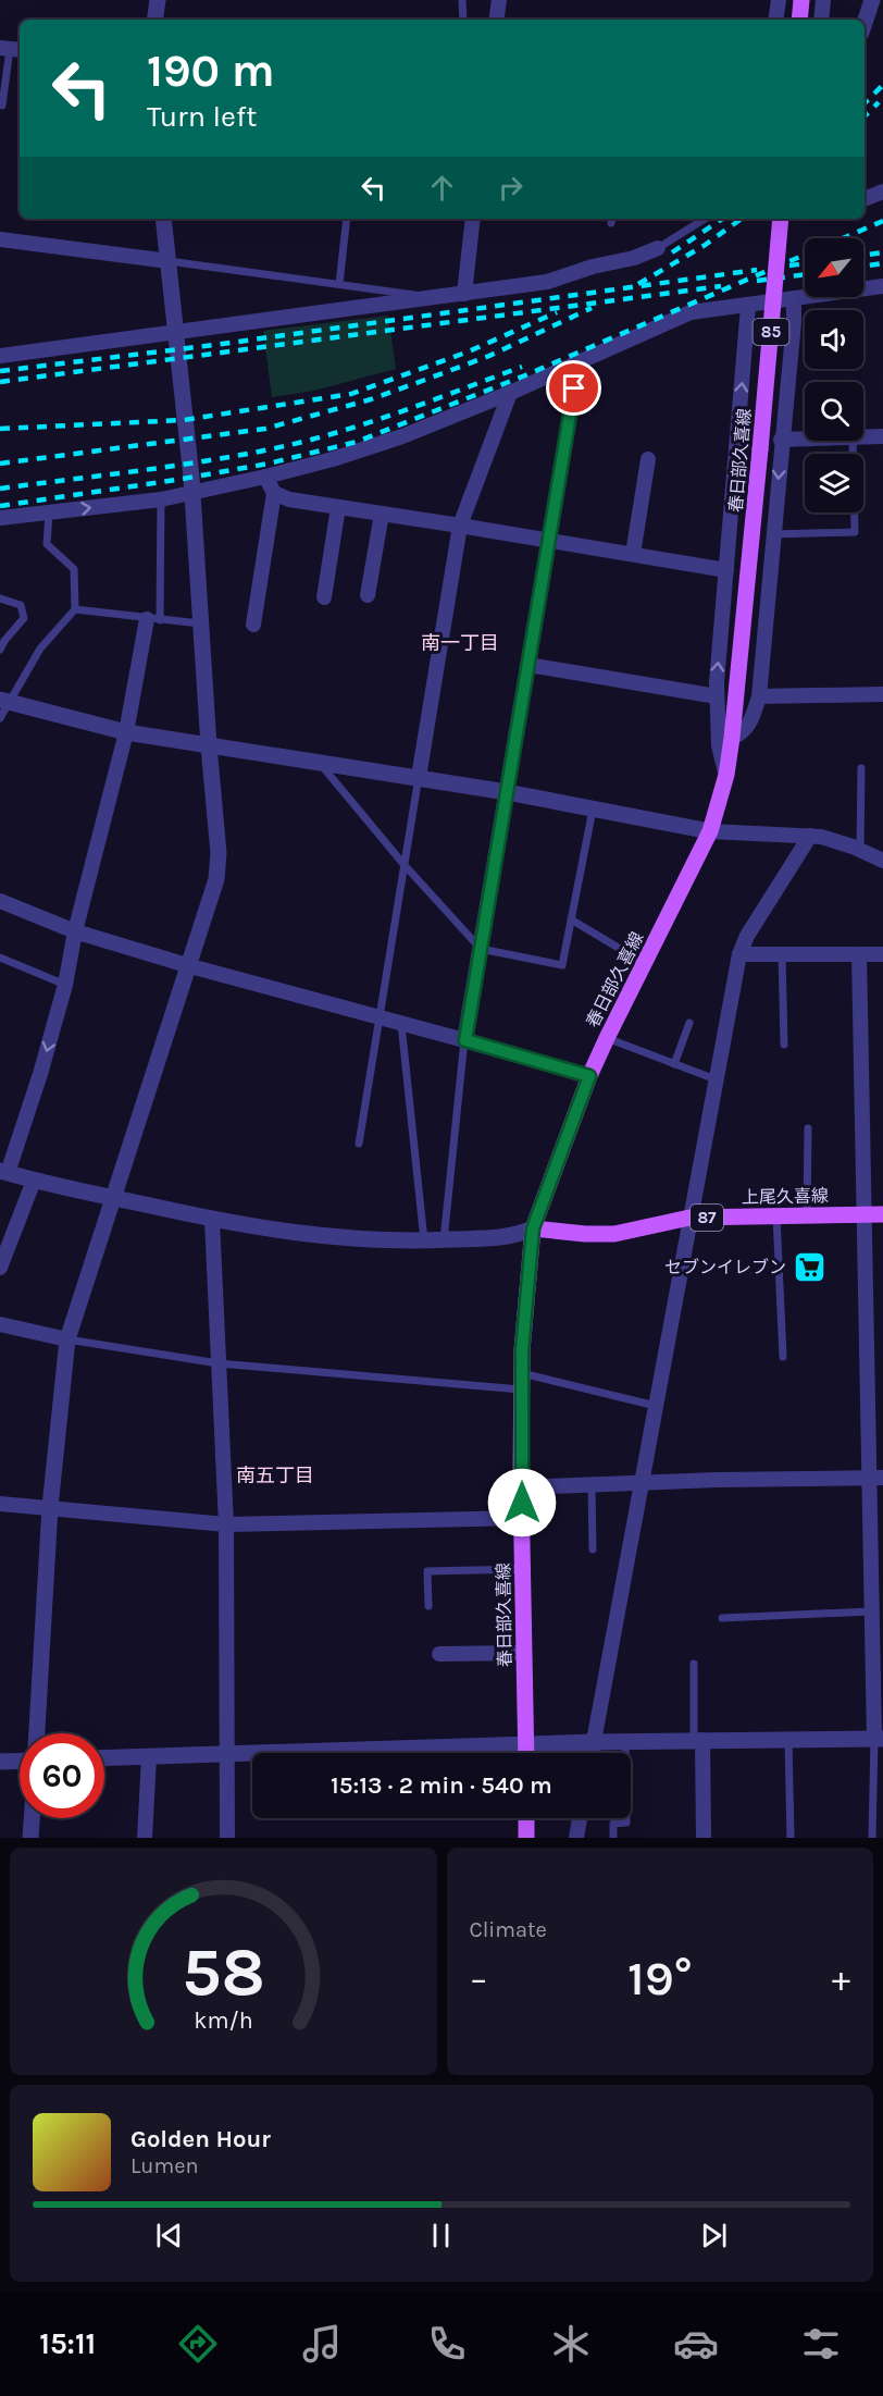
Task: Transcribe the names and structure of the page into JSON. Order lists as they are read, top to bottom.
{
  "streets": {
    "main road": [
      "85",
      "春日部久喜線",
      "上尾久喜線",
      "87"
    ]
  },
  "crossings": [
    ["春日部久喜線", "上尾久喜線"]
  ],
  "districts": ["南一丁目", "南五丁目"],
  "places": {
    "supermarket": ["セブンイレブン"]
  },
  "north": "bottom left",
  "page": {
    "turn": ["190 m", "Turn left"],
    "limit": "60",
    "trip": "15:13 · 2 min · 540 m",
    "tile": "Climate",
    "heat": ["−", "19°", "+"],
    "song": ["Golden Hour", "Lumen"],
    "tabs": "15:11",
    "gauge": ["58", "km/h"]
  }
}
